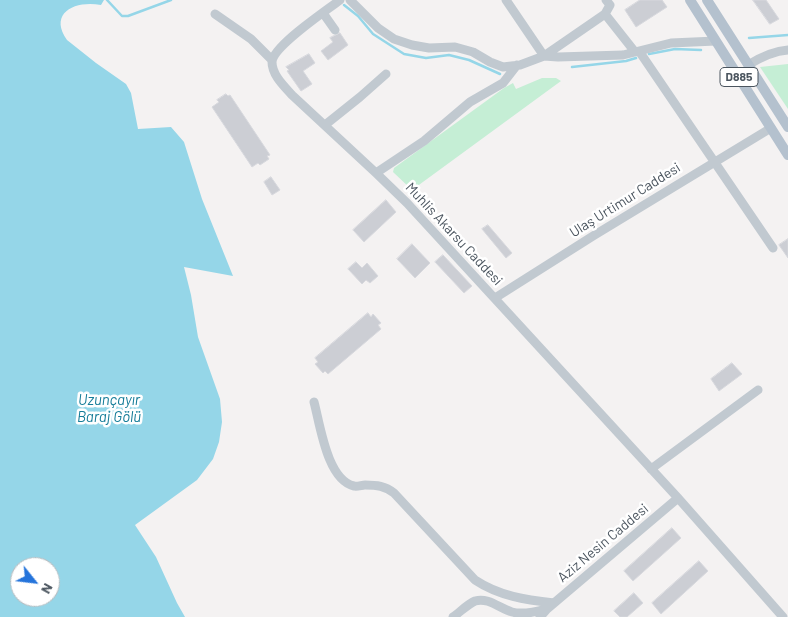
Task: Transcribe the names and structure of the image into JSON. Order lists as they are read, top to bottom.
{
  "streets": {
    "main road": ["D885"],
    "street": ["Ulaş Urtimur Caddesi", "Muhlis Akarsu Caddesi", "Aziz Nesin Caddesi"]
  },
  "crossings": [
    ["D885", "Ulaş Urtimur Caddesi"],
    ["Ulaş Urtimur Caddesi", "Muhlis Akarsu Caddesi"],
    ["Muhlis Akarsu Caddesi", "Aziz Nesin Caddesi"]
  ],
  "water": ["Uzunçayır Baraj Gölü"],
  "north": "bottom right"
}
